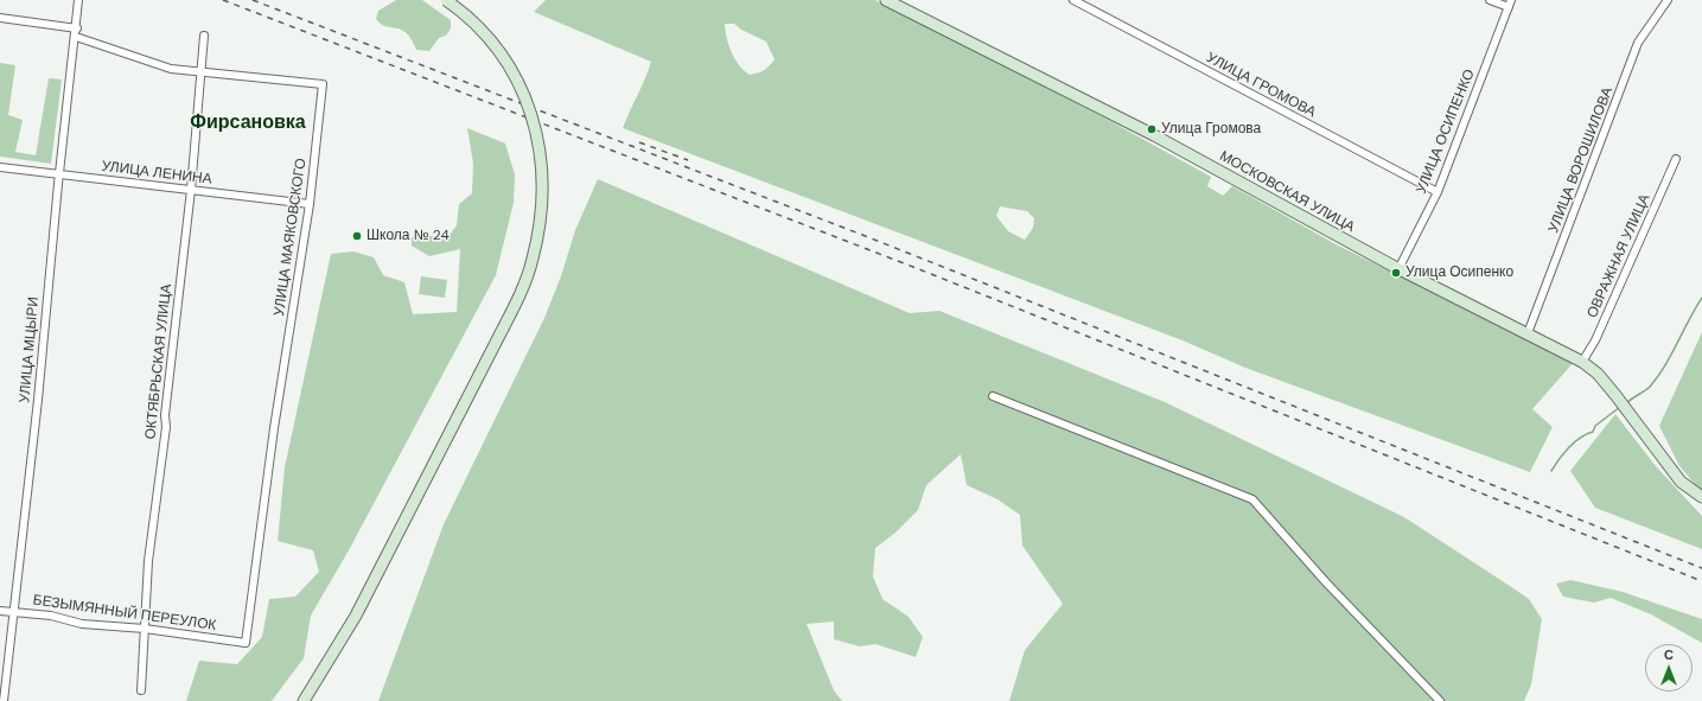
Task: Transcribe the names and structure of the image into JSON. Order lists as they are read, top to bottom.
{
  "streets": {
    "street": [
      "УЛИЦА ГРОМОВА",
      "УЛИЦА ОСИПЕНКО",
      "УЛИЦА ВОРОШИЛОВА",
      "УЛИЦА ЛЕНИНА",
      "МОСКОВСКАЯ УЛИЦА",
      "УЛИЦА МАЯКОВСКОГО",
      "ОВРАЖНАЯ УЛИЦА",
      "УЛИЦА МЦЫРИ",
      "ОКТЯБРЬСКАЯ УЛИЦА",
      "БЕЗЫМЯННЫЙ ПЕРЕУЛОК"
    ]
  },
  "crossings": [
    ["УЛИЦА ГРОМОВА", "УЛИЦА ОСИПЕНКО"],
    ["УЛИЦА ОСИПЕНКО", "МОСКОВСКАЯ УЛИЦА"],
    ["УЛИЦА ВОРОШИЛОВА", "МОСКОВСКАЯ УЛИЦА"],
    ["УЛИЦА ЛЕНИНА", "УЛИЦА МАЯКОВСКОГО"],
    ["УЛИЦА ЛЕНИНА", "УЛИЦА МЦЫРИ"],
    ["УЛИЦА ЛЕНИНА", "ОКТЯБРЬСКАЯ УЛИЦА"],
    ["МОСКОВСКАЯ УЛИЦА", "ОВРАЖНАЯ УЛИЦА"],
    ["УЛИЦА МАЯКОВСКОГО", "УЛИЦА МЦЫРИ"],
    ["УЛИЦА МАЯКОВСКОГО", "ОКТЯБРЬСКАЯ УЛИЦА"],
    ["УЛИЦА МАЯКОВСКОГО", "БЕЗЫМЯННЫЙ ПЕРЕУЛОК"],
    ["УЛИЦА МЦЫРИ", "БЕЗЫМЯННЫЙ ПЕРЕУЛОК"],
    ["ОКТЯБРЬСКАЯ УЛИЦА", "БЕЗЫМЯННЫЙ ПЕРЕУЛОК"]
  ],
  "districts": ["Фирсановка"],
  "places": ["Улица Громова", "Школа № 24", "Улица Осипенко"],
  "north": "top"
}
